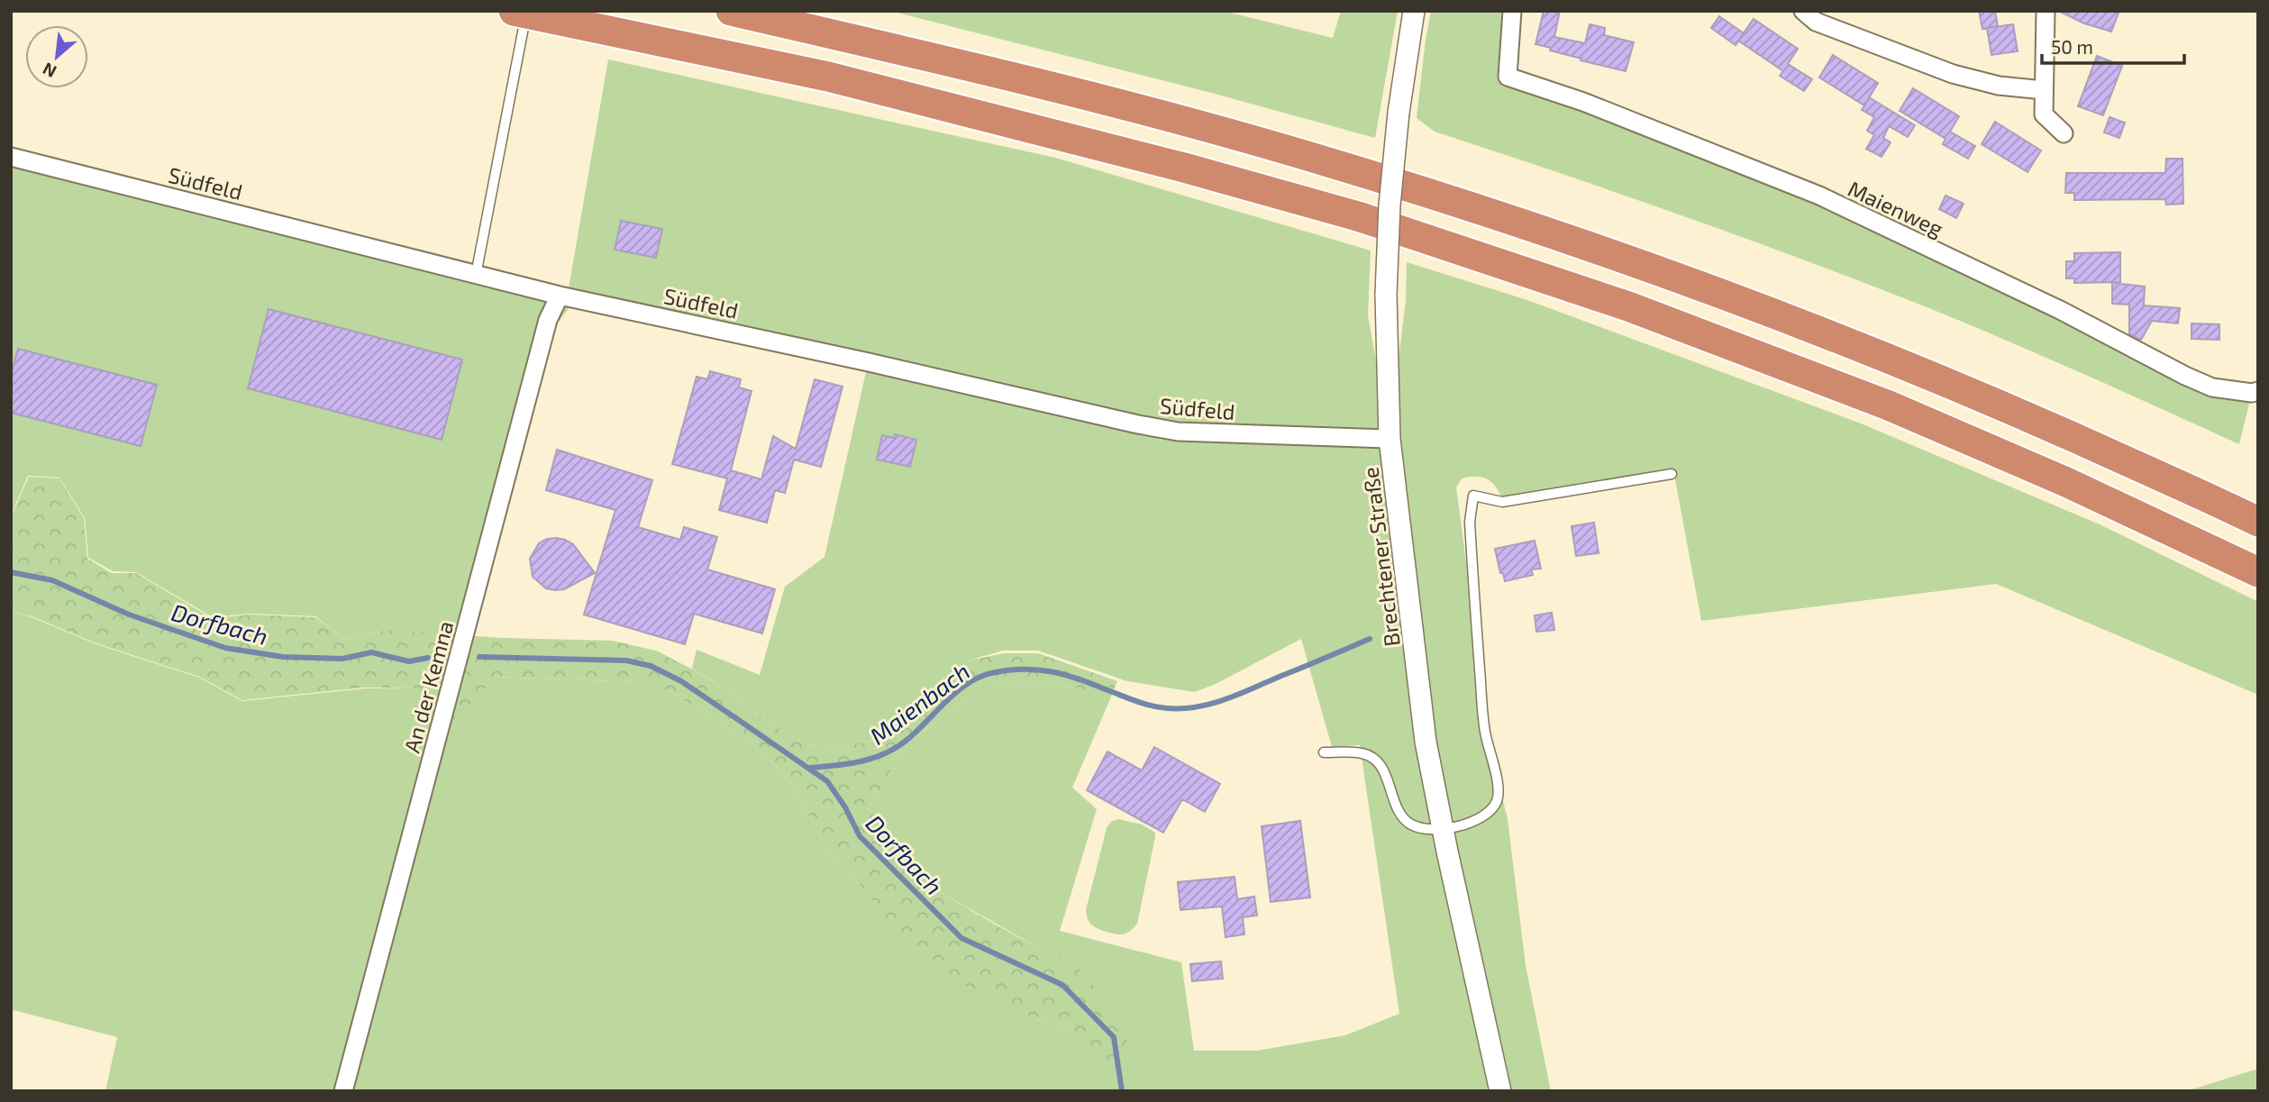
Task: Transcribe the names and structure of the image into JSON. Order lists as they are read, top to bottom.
{
  "streets": {
    "street": [
      "Südfeld",
      "Maienweg",
      "Brechtener Straße",
      "An der Kemna"
    ]
  },
  "crossings": [
    ["Südfeld", "Brechtener Straße"],
    ["Südfeld", "An der Kemna"]
  ],
  "water": ["Dorfbach", "Maienbach"],
  "scale_bar": "50 m",
  "north": "bottom left"
}
